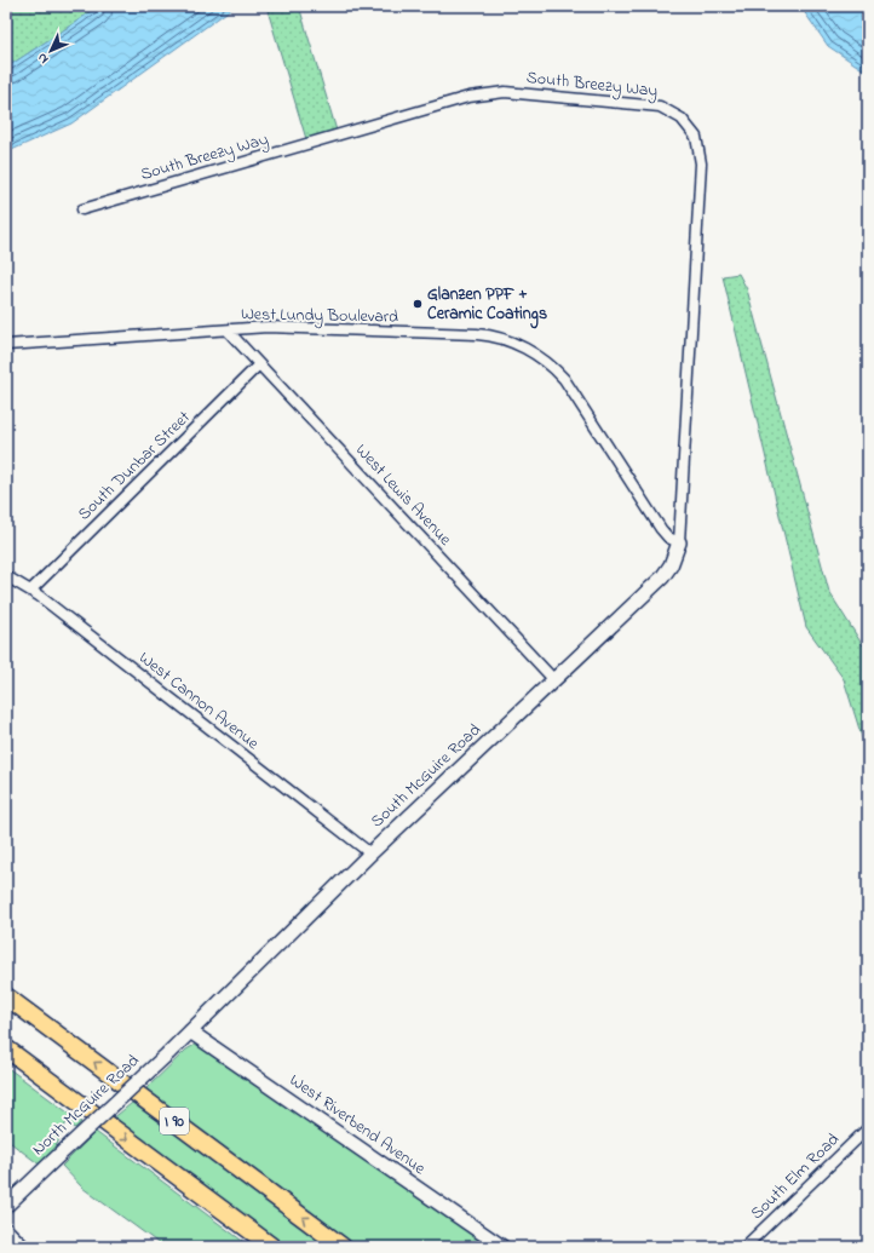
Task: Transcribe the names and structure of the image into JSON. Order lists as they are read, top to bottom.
{
  "streets": {
    "highway": ["I 90"],
    "street": [
      "South Breezy Way",
      "West Lundy Boulevard",
      "South Dunbar Street",
      "West Lewis Avenue",
      "West Cannon Avenue",
      "South McGuire Road",
      "North McGuire Road",
      "West Riverbend Avenue",
      "South Elm Road"
    ]
  },
  "crossings": [
    ["South Breezy Way", "West Lundy Boulevard"],
    ["South Breezy Way", "South McGuire Road"],
    ["West Lundy Boulevard", "West Lewis Avenue"],
    ["West Lundy Boulevard", "South McGuire Road"],
    ["South Dunbar Street", "West Lewis Avenue"],
    ["South Dunbar Street", "West Cannon Avenue"],
    ["West Lewis Avenue", "South McGuire Road"],
    ["West Cannon Avenue", "South McGuire Road"],
    ["South McGuire Road", "North McGuire Road"],
    ["South McGuire Road", "West Riverbend Avenue"],
    ["North McGuire Road", "West Riverbend Avenue"]
  ],
  "places": ["Glanzen PPF + Ceramic Coatings"],
  "north": "bottom left"
}
